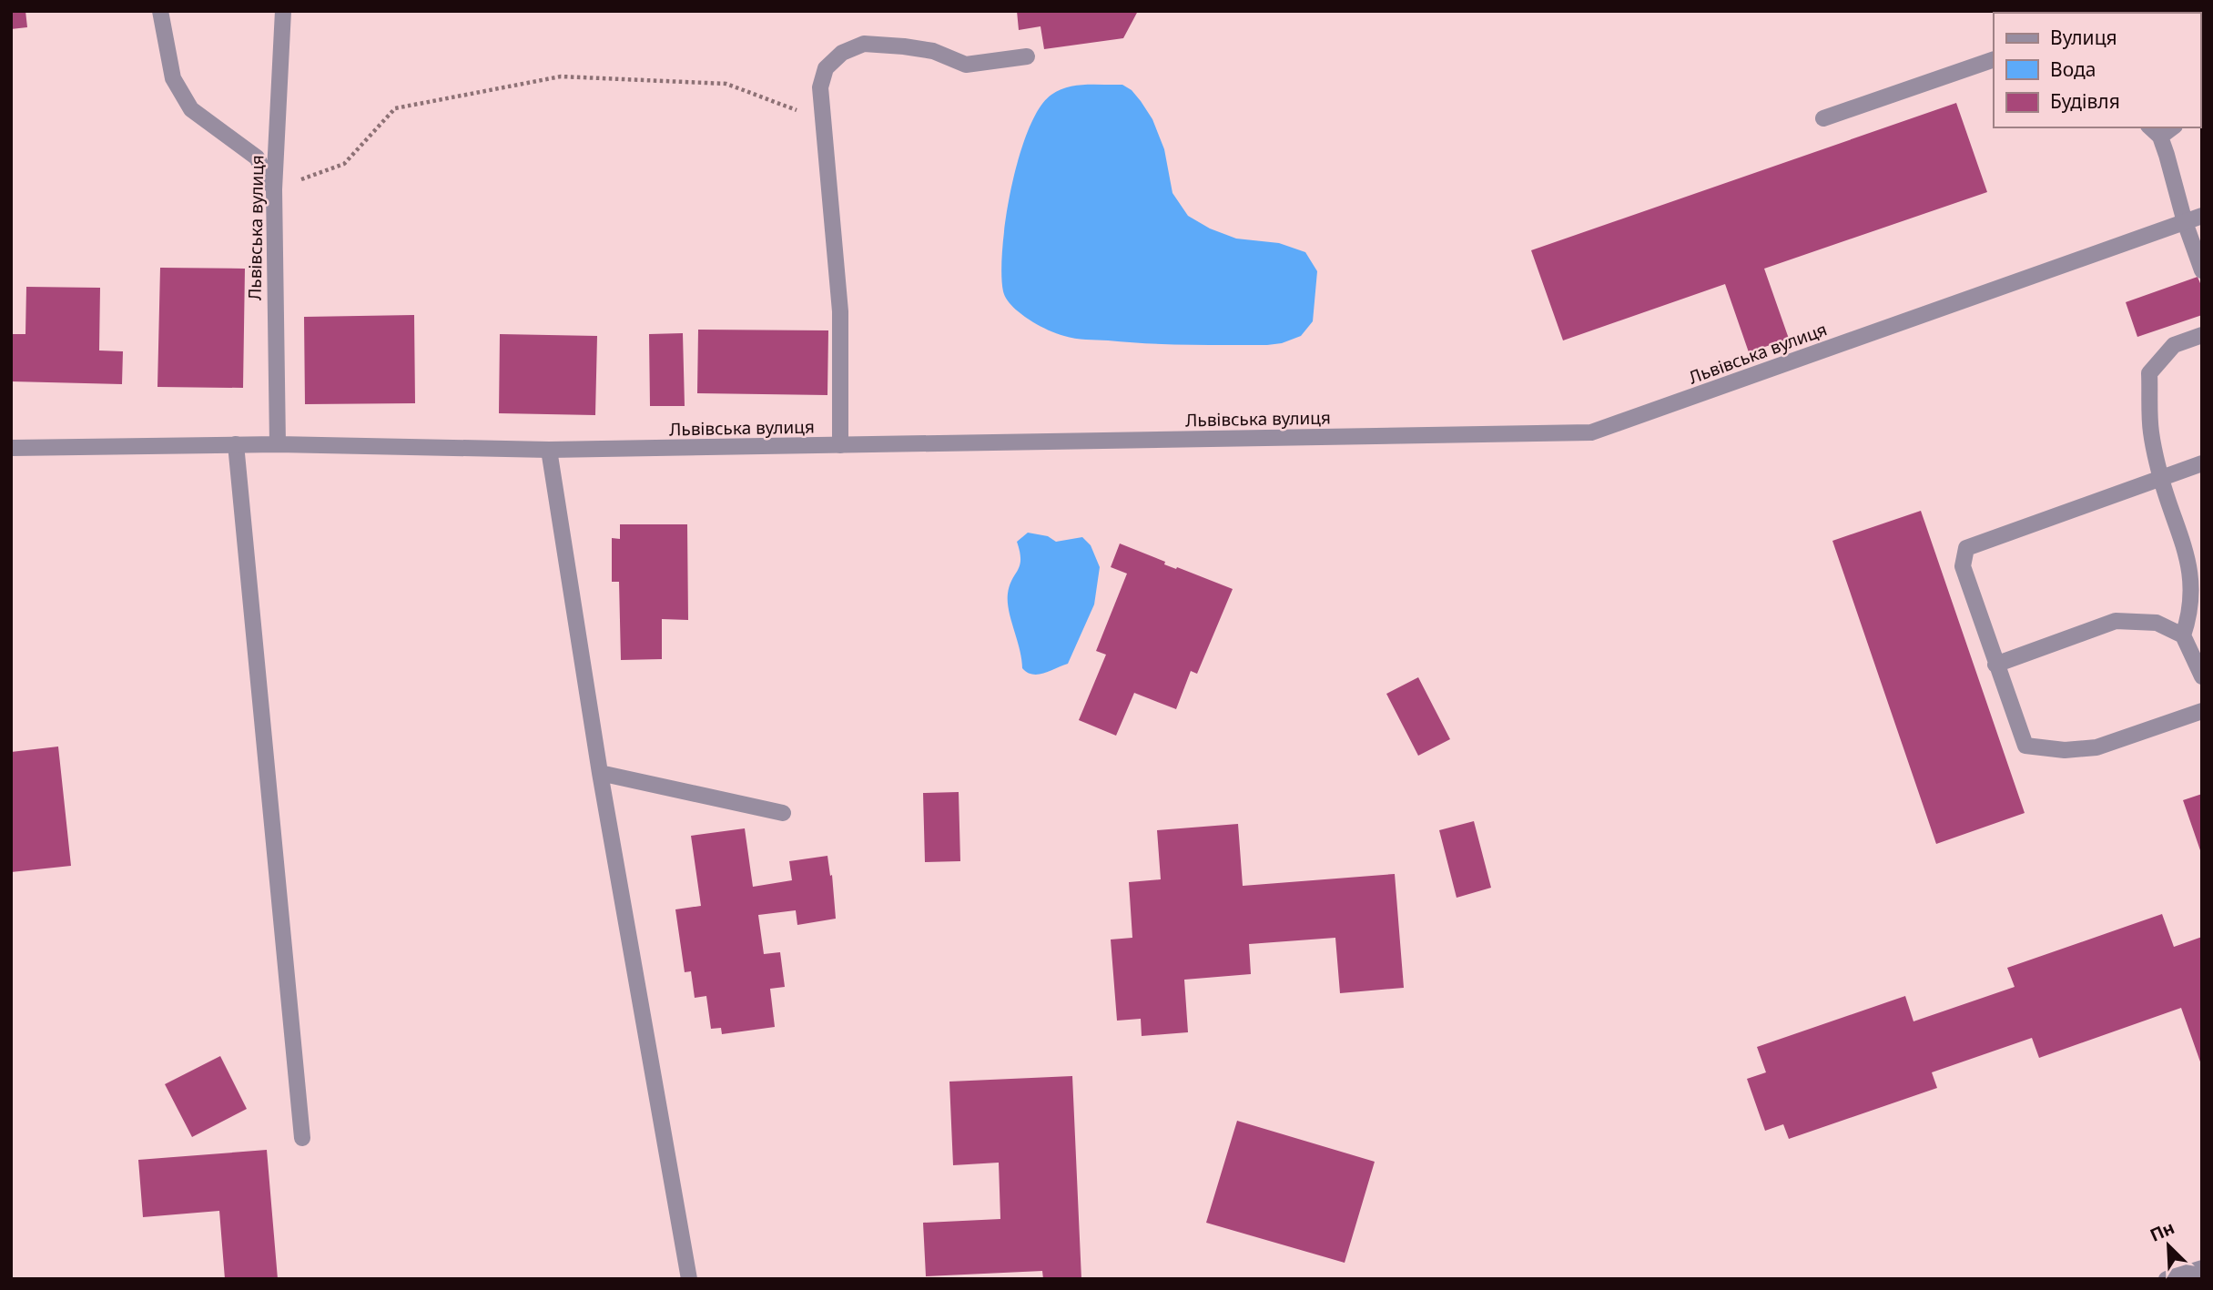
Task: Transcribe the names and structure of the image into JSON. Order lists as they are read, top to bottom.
{
  "streets": {
    "street": ["Львівська вулиця"]
  },
  "legend": ["Вулиця", "Вода", "Будівля"],
  "north": "top left"
}
